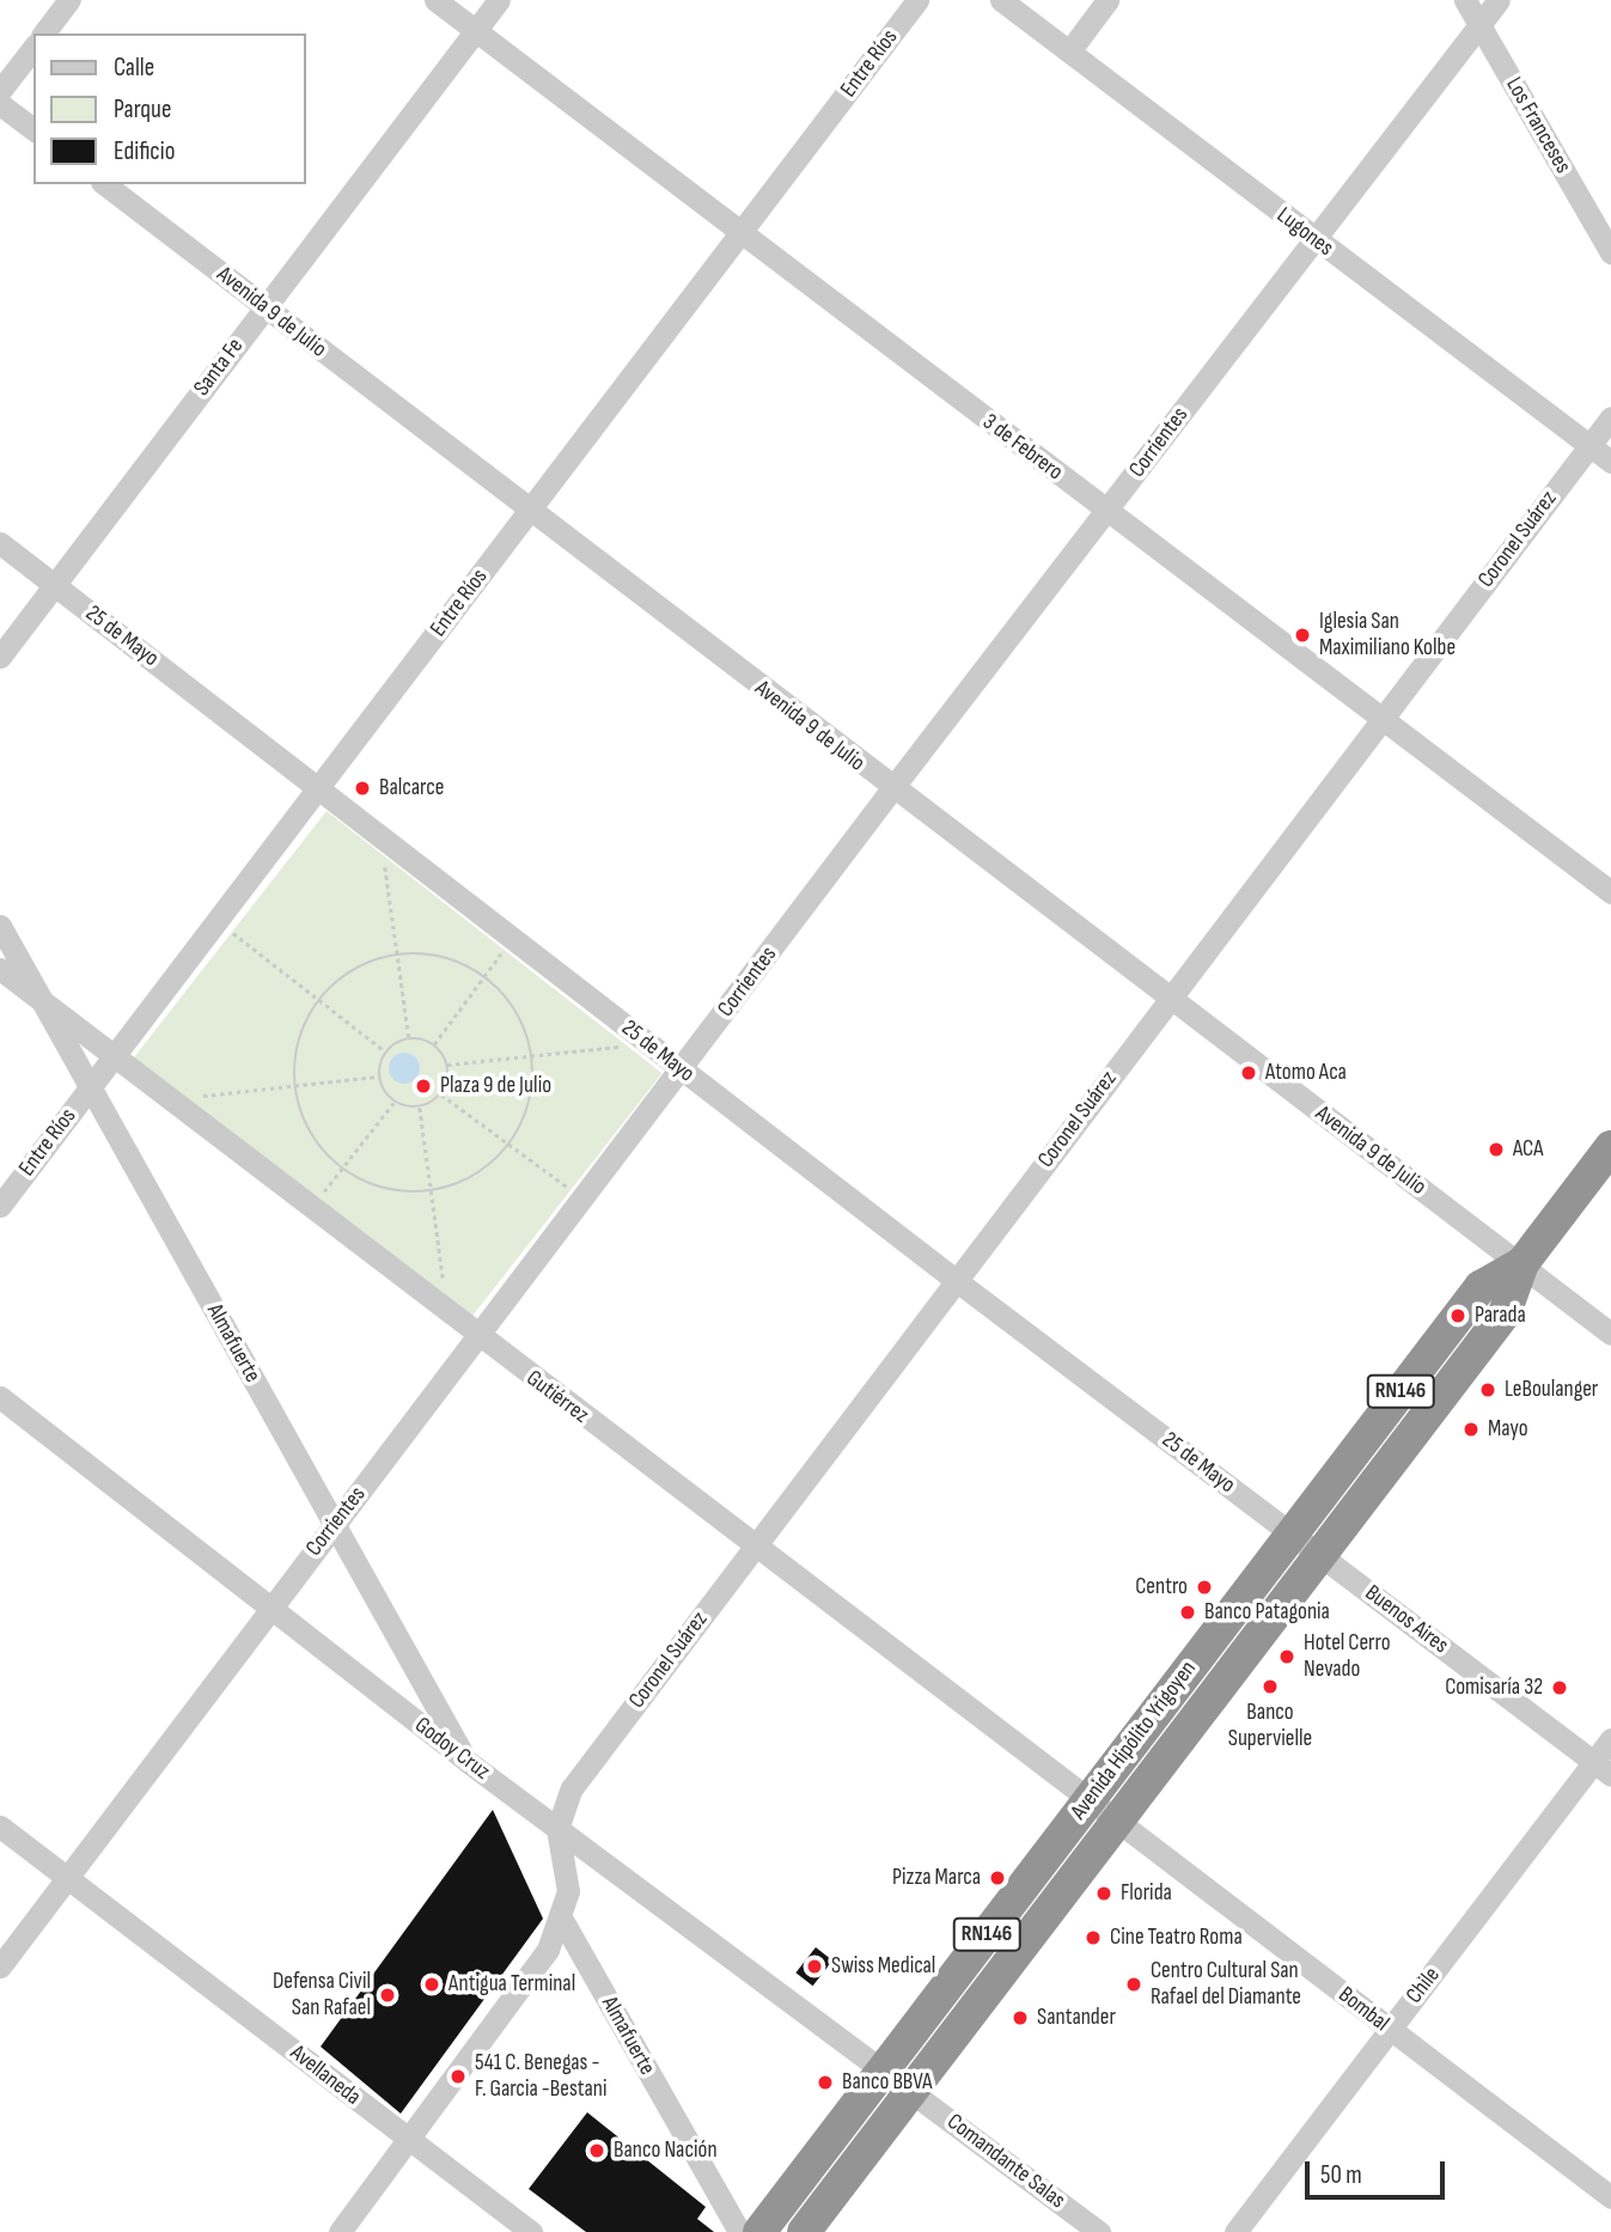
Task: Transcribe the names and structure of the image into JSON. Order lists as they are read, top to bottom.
{
  "streets": {
    "highway": ["RN146", "Avenida Hipólito Yrigoyen"],
    "street": [
      "Entre Ríos",
      "Los Franceses",
      "Lugones",
      "Avenida 9 de Julio",
      "Santa Fe",
      "Corrientes",
      "3 de Febrero",
      "Coronel Suárez",
      "25 de Mayo",
      "Almafuerte",
      "Gutiérrez",
      "Buenos Aires",
      "Godoy Cruz",
      "Chile",
      "Bombal",
      "Avellaneda",
      "Comandante Salas"
    ]
  },
  "crossings": [
    ["Entre Ríos", "Avenida 9 de Julio"],
    ["Entre Ríos", "3 de Febrero"],
    ["Entre Ríos", "25 de Mayo"],
    ["Entre Ríos", "Almafuerte"],
    ["Entre Ríos", "Gutiérrez"],
    ["Los Franceses", "Corrientes"],
    ["Lugones", "Corrientes"],
    ["Lugones", "Coronel Suárez"],
    ["Avenida 9 de Julio", "Santa Fe"],
    ["Avenida 9 de Julio", "Corrientes"],
    ["Avenida 9 de Julio", "Coronel Suárez"],
    ["Avenida 9 de Julio", "Avenida Hipólito Yrigoyen"],
    ["Santa Fe", "3 de Febrero"],
    ["Santa Fe", "25 de Mayo"],
    ["Corrientes", "3 de Febrero"],
    ["Corrientes", "25 de Mayo"],
    ["Corrientes", "Almafuerte"],
    ["Corrientes", "Gutiérrez"],
    ["Corrientes", "Godoy Cruz"],
    ["Corrientes", "Avellaneda"],
    ["3 de Febrero", "Coronel Suárez"],
    ["Coronel Suárez", "25 de Mayo"],
    ["Coronel Suárez", "Gutiérrez"],
    ["Coronel Suárez", "Godoy Cruz"],
    ["25 de Mayo", "Buenos Aires"],
    ["25 de Mayo", "Avenida Hipólito Yrigoyen"],
    ["Almafuerte", "Gutiérrez"],
    ["Almafuerte", "Godoy Cruz"],
    ["Gutiérrez", "Avenida Hipólito Yrigoyen"],
    ["Gutiérrez", "Bombal"],
    ["Buenos Aires", "Avenida Hipólito Yrigoyen"],
    ["Buenos Aires", "Chile"],
    ["Avenida Hipólito Yrigoyen", "Godoy Cruz"],
    ["Avenida Hipólito Yrigoyen", "Bombal"],
    ["Avenida Hipólito Yrigoyen", "Comandante Salas"],
    ["Godoy Cruz", "Comandante Salas"],
    ["Chile", "Bombal"]
  ],
  "places": [
    "Iglesia San Maximiliano Kolbe",
    "Balcarce",
    "Atomo Aca",
    "Plaza 9 de Julio",
    "ACA",
    "Parada",
    "LeBoulanger",
    "Mayo",
    "Centro",
    "Banco Patagonia",
    "Hotel Cerro Nevado",
    "Banco Supervielle",
    "Comisaría 32",
    "Pizza Marca",
    "Florida",
    "Cine Teatro Roma",
    "Swiss Medical",
    "Antigua Terminal",
    "Centro Cultural San Rafael del Diamante",
    "Defensa Civil San Rafael",
    "Santander",
    "541 C. Benegas - F. Garcia -Bestani",
    "Banco BBVA",
    "Banco Nación"
  ],
  "legend": ["Calle", "Parque", "Edificio"],
  "scale_bar": "50 m"
}
